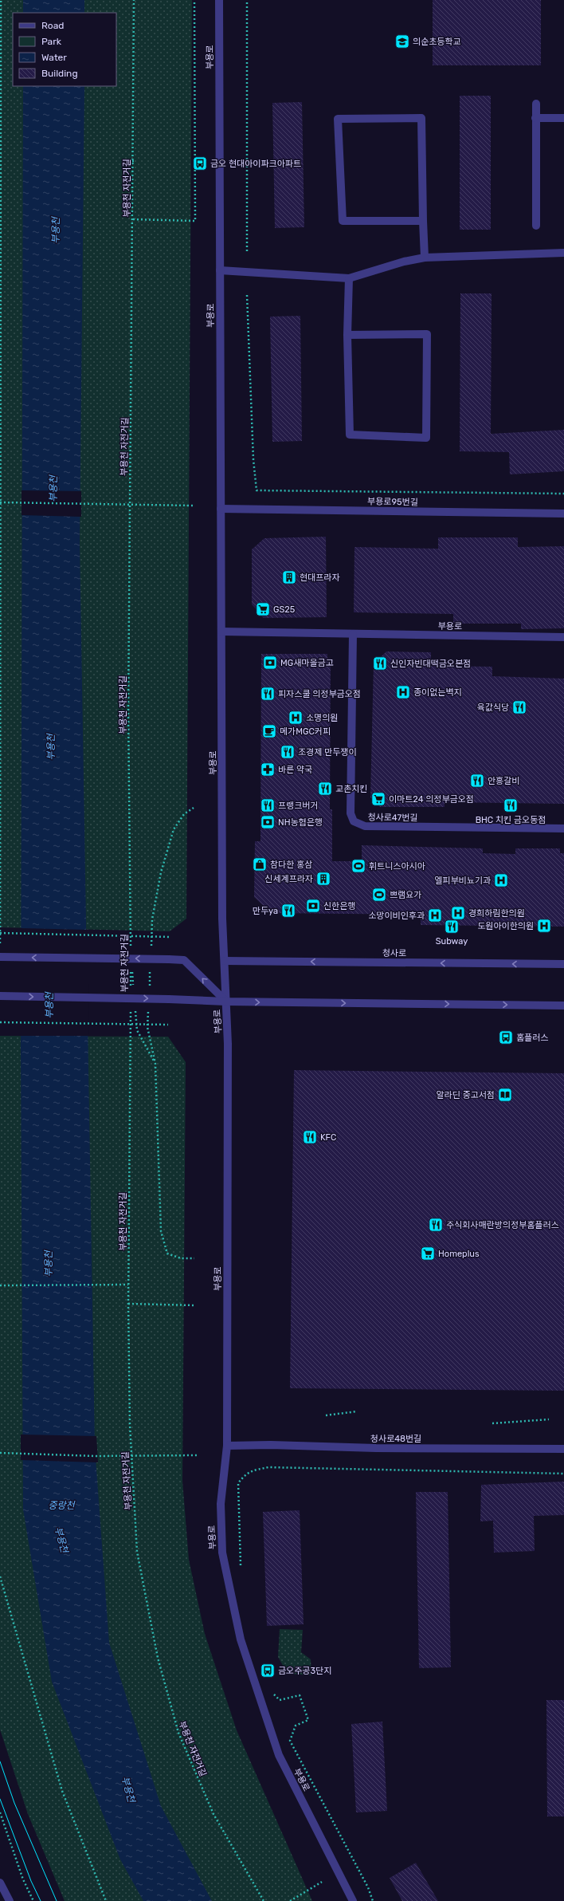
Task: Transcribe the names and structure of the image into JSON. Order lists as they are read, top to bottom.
{
  "streets": {
    "street": [
      "부용로",
      "부용로95번길",
      "청사로47번길",
      "청사로",
      "청사로48번길"
    ],
    "path": ["부용천 자전거길"]
  },
  "crossings": [
    ["부용로", "부용로95번길"],
    ["부용로", "청사로47번길"],
    ["부용로", "청사로"],
    ["부용로", "청사로48번길"]
  ],
  "water": ["부용천", "중랑천"],
  "places": {
    "school or university": ["의순초등학교"],
    "bus stop": ["금오 현대아이파크아파트", "홈플러스", "금오주공3단지"],
    "building": ["현대프라자", "신세계프라자"],
    "supermarket": ["GS25", "이마트24 의정부금오점", "Homeplus"],
    "bank": ["MG새마을금고", "NH농협은행", "신한은행"],
    "restaurant": [
      "신인자빈대떡금오본점",
      "피자스쿨 의정부금오점",
      "육값식당",
      "조경제 만두쟁이",
      "안흥갈비",
      "교촌치킨",
      "프랭크버거",
      "BHC 치킨 금오동점",
      "만두ya",
      "Subway",
      "KFC",
      "주식회사매란방의정부홈플러스"
    ],
    "hospital": [
      "종이없는벽지",
      "소명의원",
      "엘피부비뇨기과",
      "경희하림한의원",
      "소망이비인후과",
      "도원아이한의원"
    ],
    "cafe": ["메가MGC커피"],
    "pharmacy": ["바른 약국"],
    "shop": ["참다한 홍삼"],
    "sports": ["휘트니스아시아", "쁘램요가"],
    "library": ["알라딘 중고서점"]
  },
  "legend": [
    "Road",
    "Park",
    "Water",
    "Building"
  ]
}
